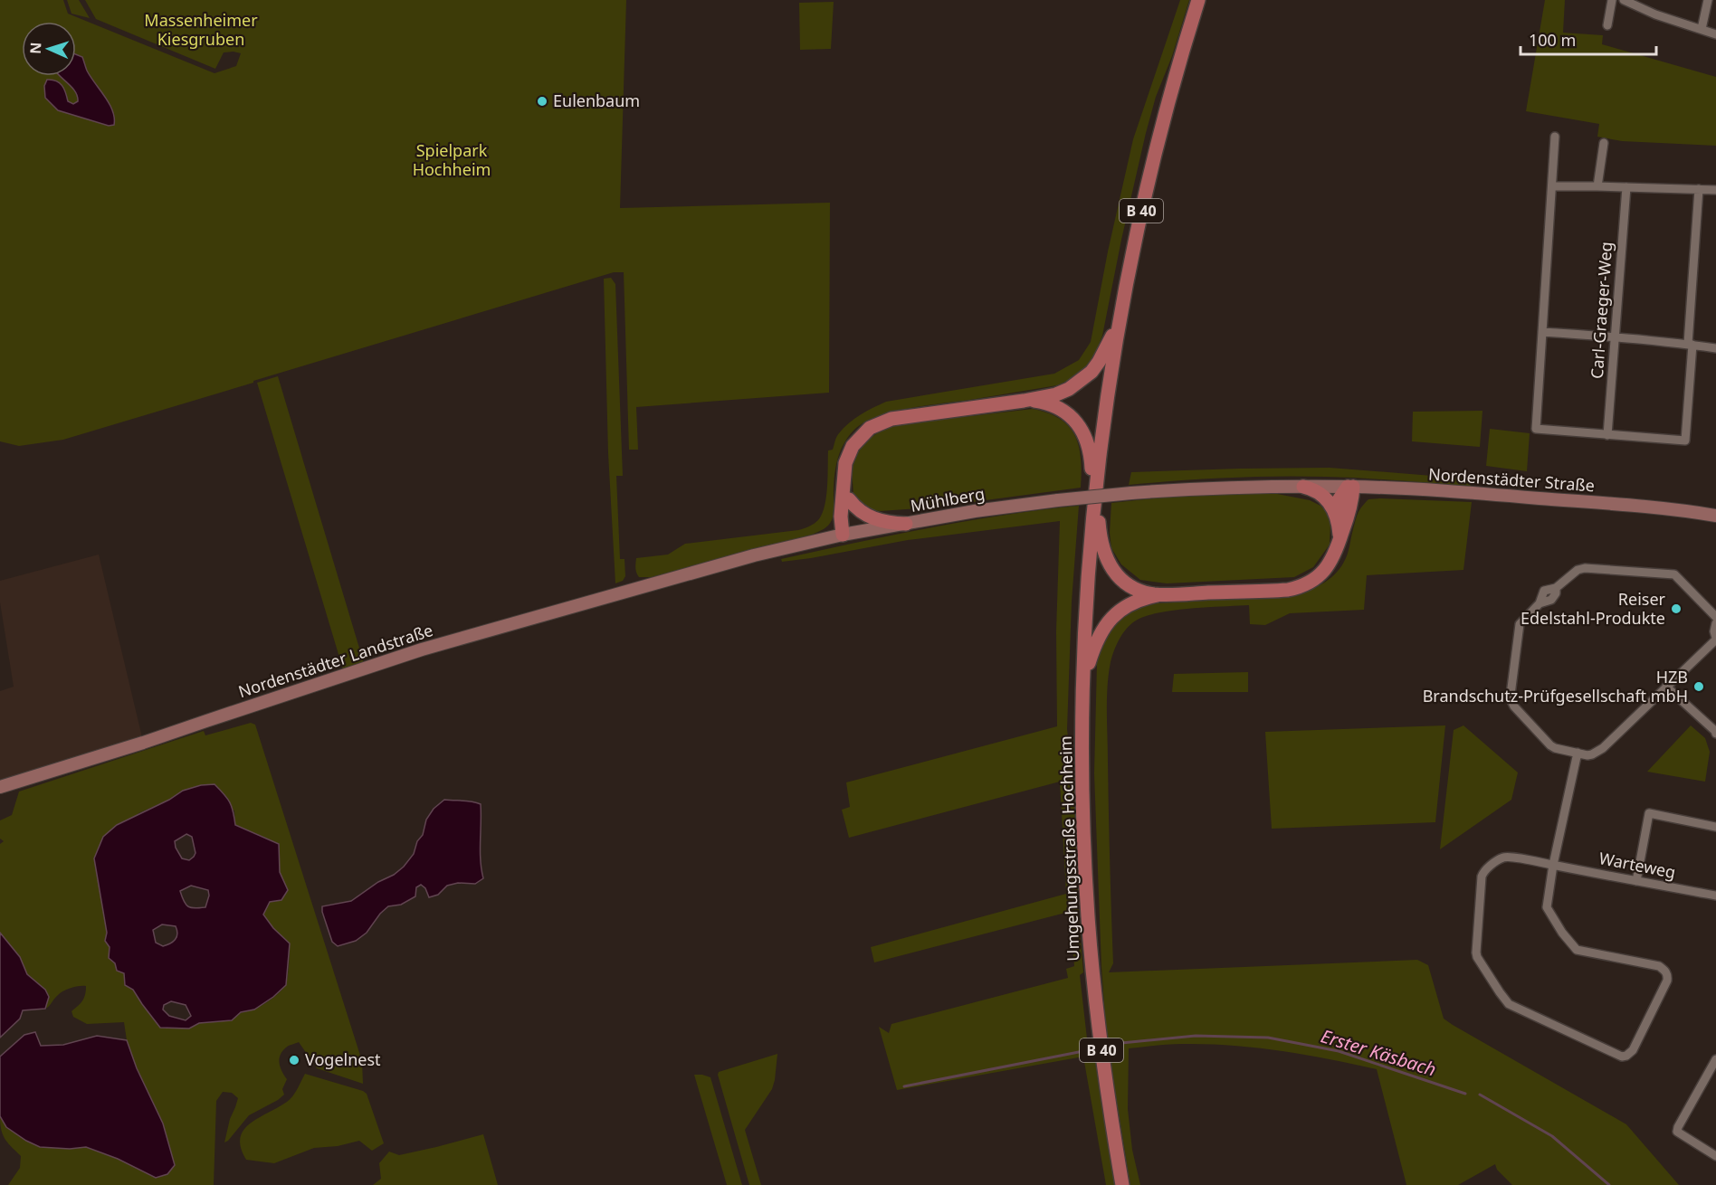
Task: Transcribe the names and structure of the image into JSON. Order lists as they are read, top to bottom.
{
  "streets": {
    "main road": [
      "B 40",
      "Nordenstädter Straße",
      "Mühlberg",
      "Nordenstädter Landstraße",
      "Umgehungsstraße Hochheim"
    ],
    "street": ["Carl-Graeger-Weg", "Warteweg"]
  },
  "crossings": [
    ["B 40", "Umgehungsstraße Hochheim"],
    ["Nordenstädter Straße", "Mühlberg"],
    ["Mühlberg", "Nordenstädter Landstraße"]
  ],
  "water": ["Erster Käsbach"],
  "parks": ["Massenheimer Kiesgruben", "Spielpark Hochheim"],
  "places": [
    "Eulenbaum",
    "Reiser Edelstahl-Produkte",
    "HZB Brandschutz-Prüfgesellschaft mbH",
    "Vogelnest"
  ],
  "scale_bar": "100 m",
  "north": "left"
}
